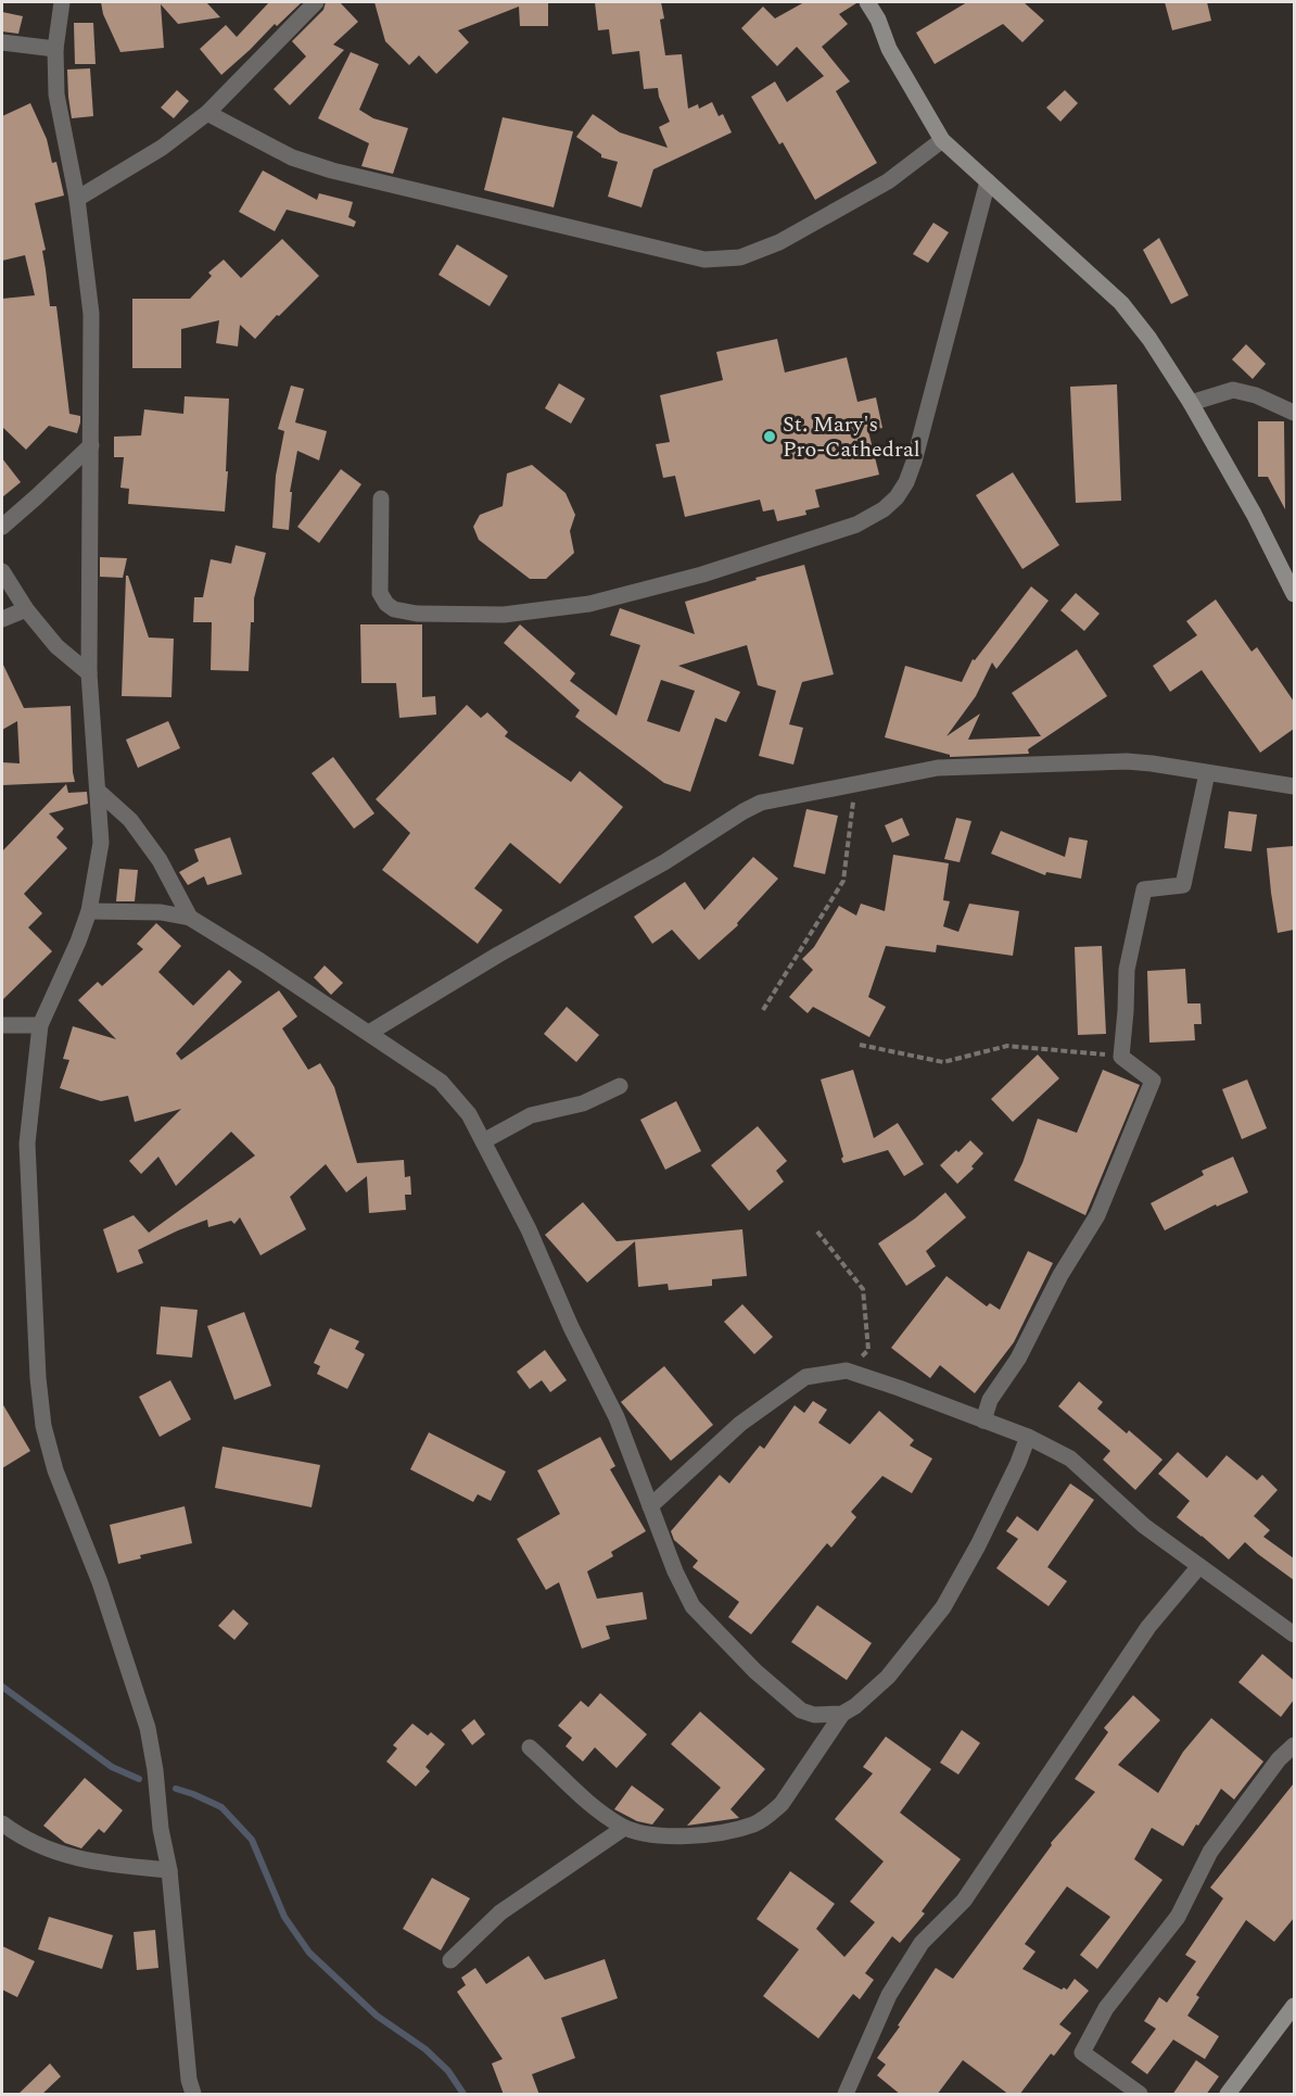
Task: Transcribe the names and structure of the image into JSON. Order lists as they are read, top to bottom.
{
  "places": ["St. Mary's Pro-Cathedral"]
}
